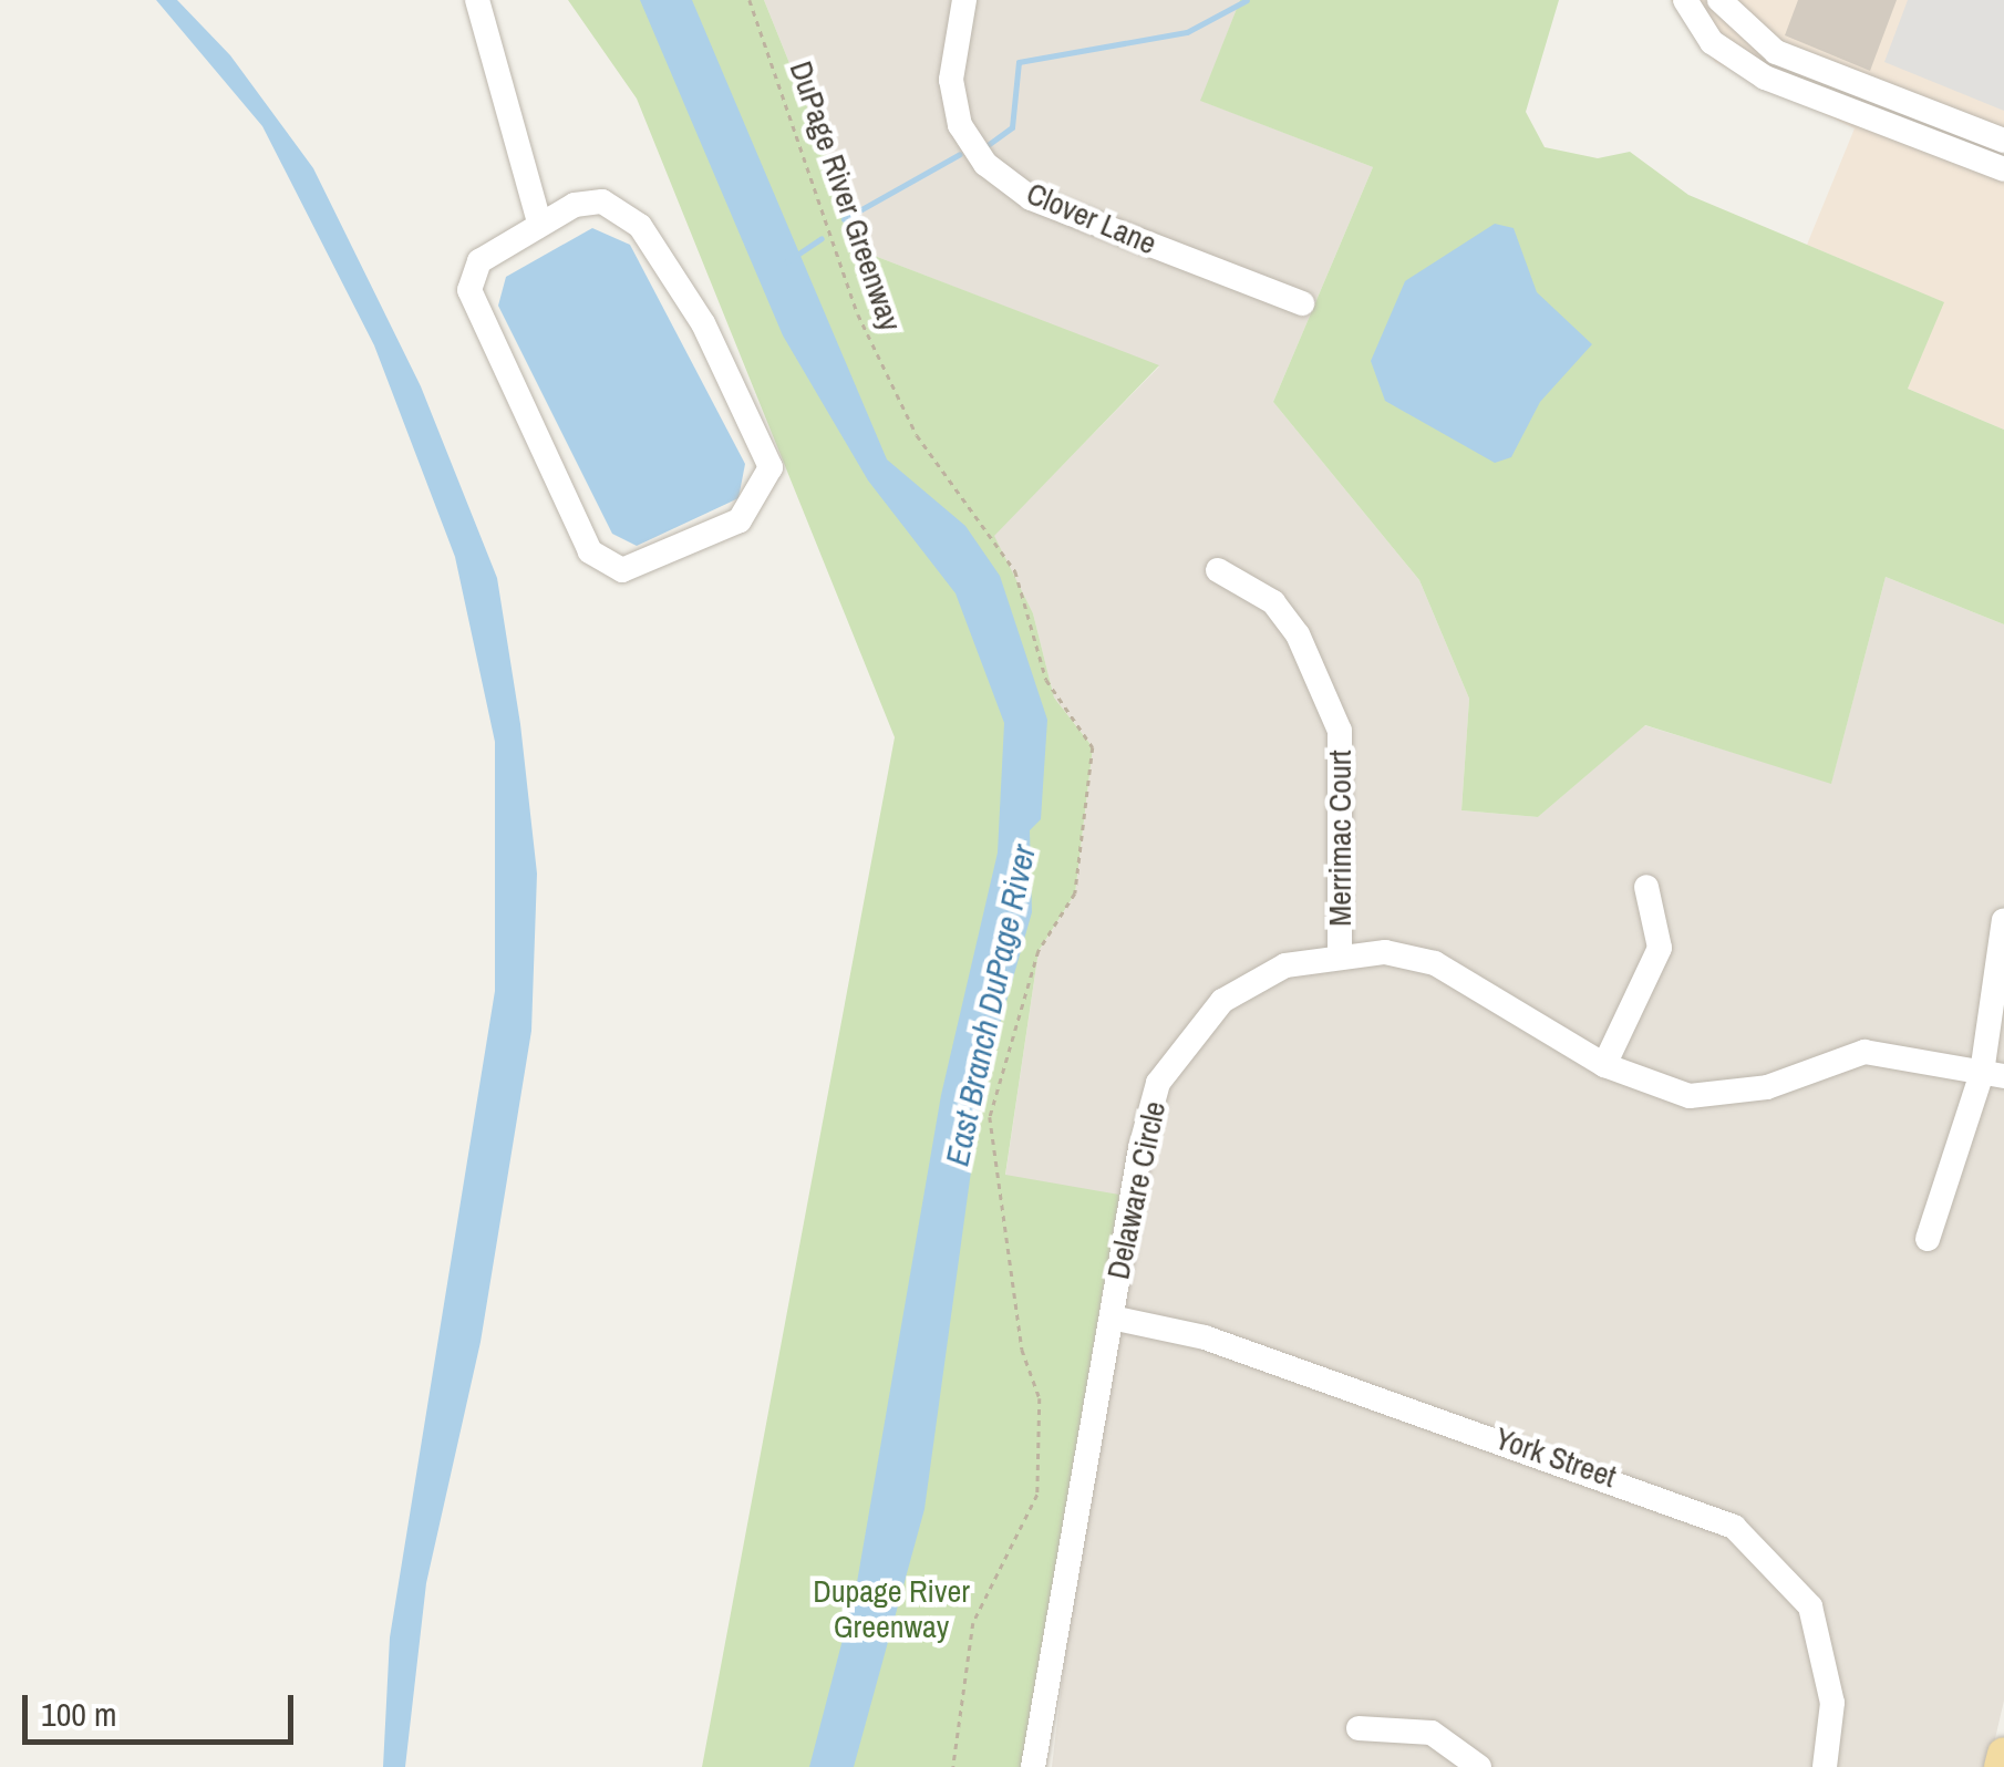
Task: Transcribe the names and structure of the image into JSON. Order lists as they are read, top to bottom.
{
  "streets": {
    "street": [
      "Clover Lane",
      "Merrimac Court",
      "Delaware Circle",
      "York Street"
    ],
    "path": ["DuPage River Greenway"]
  },
  "crossings": [
    ["Merrimac Court", "Delaware Circle"],
    ["Delaware Circle", "York Street"]
  ],
  "water": ["East Branch DuPage River"],
  "parks": ["Dupage River Greenway"],
  "scale_bar": "100 m"
}
